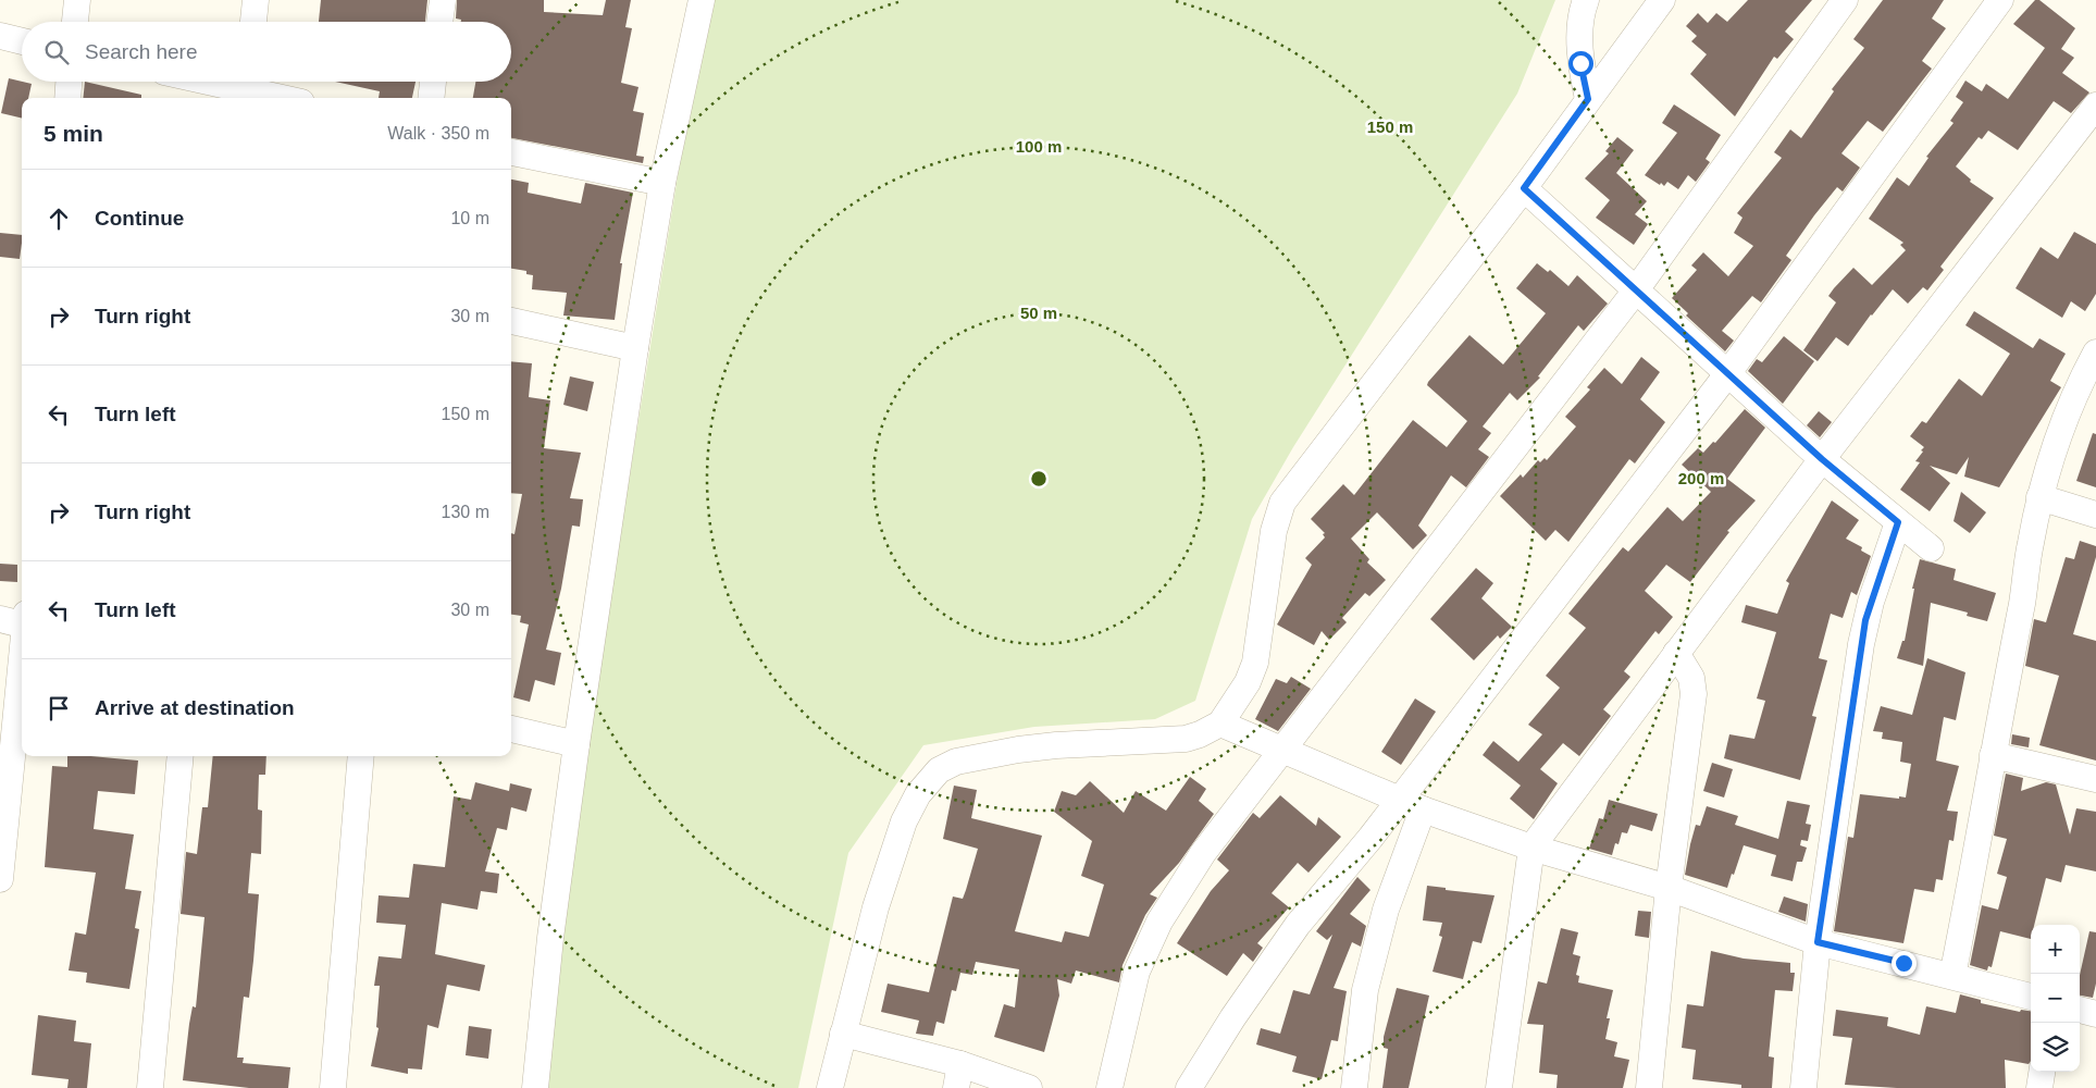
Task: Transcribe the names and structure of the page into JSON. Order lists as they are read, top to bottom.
{
  "page": {
    "search": "Search here",
    "heading": ["5 min", "Walk · 350 m"],
    "list": [
      ["Continue", "10 m"],
      ["Turn right", "30 m"],
      ["Turn left", "150 m"],
      ["Turn right", "130 m"],
      ["Turn left", "30 m"],
      "Arrive at destination"
    ],
    "map_buttons": ["+", "−"]
  },
  "rings": [
    "150 m",
    "100 m",
    "50 m",
    "200 m"
  ]
}
